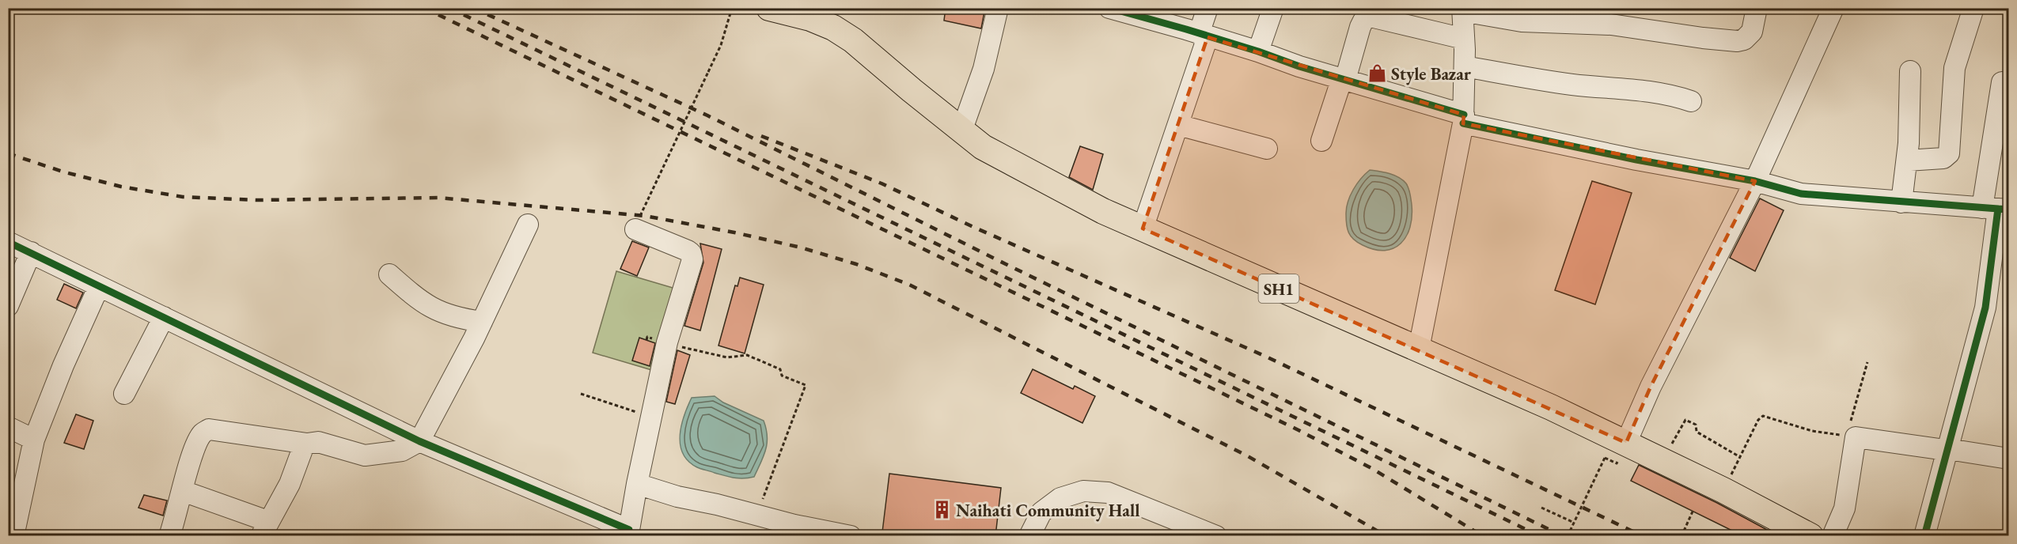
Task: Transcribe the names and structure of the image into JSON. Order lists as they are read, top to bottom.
{
  "streets": {
    "main road": ["SH1"]
  },
  "places": {
    "shop": ["Style Bazar"],
    "building": ["Naihati Community Hall"]
  }
}
